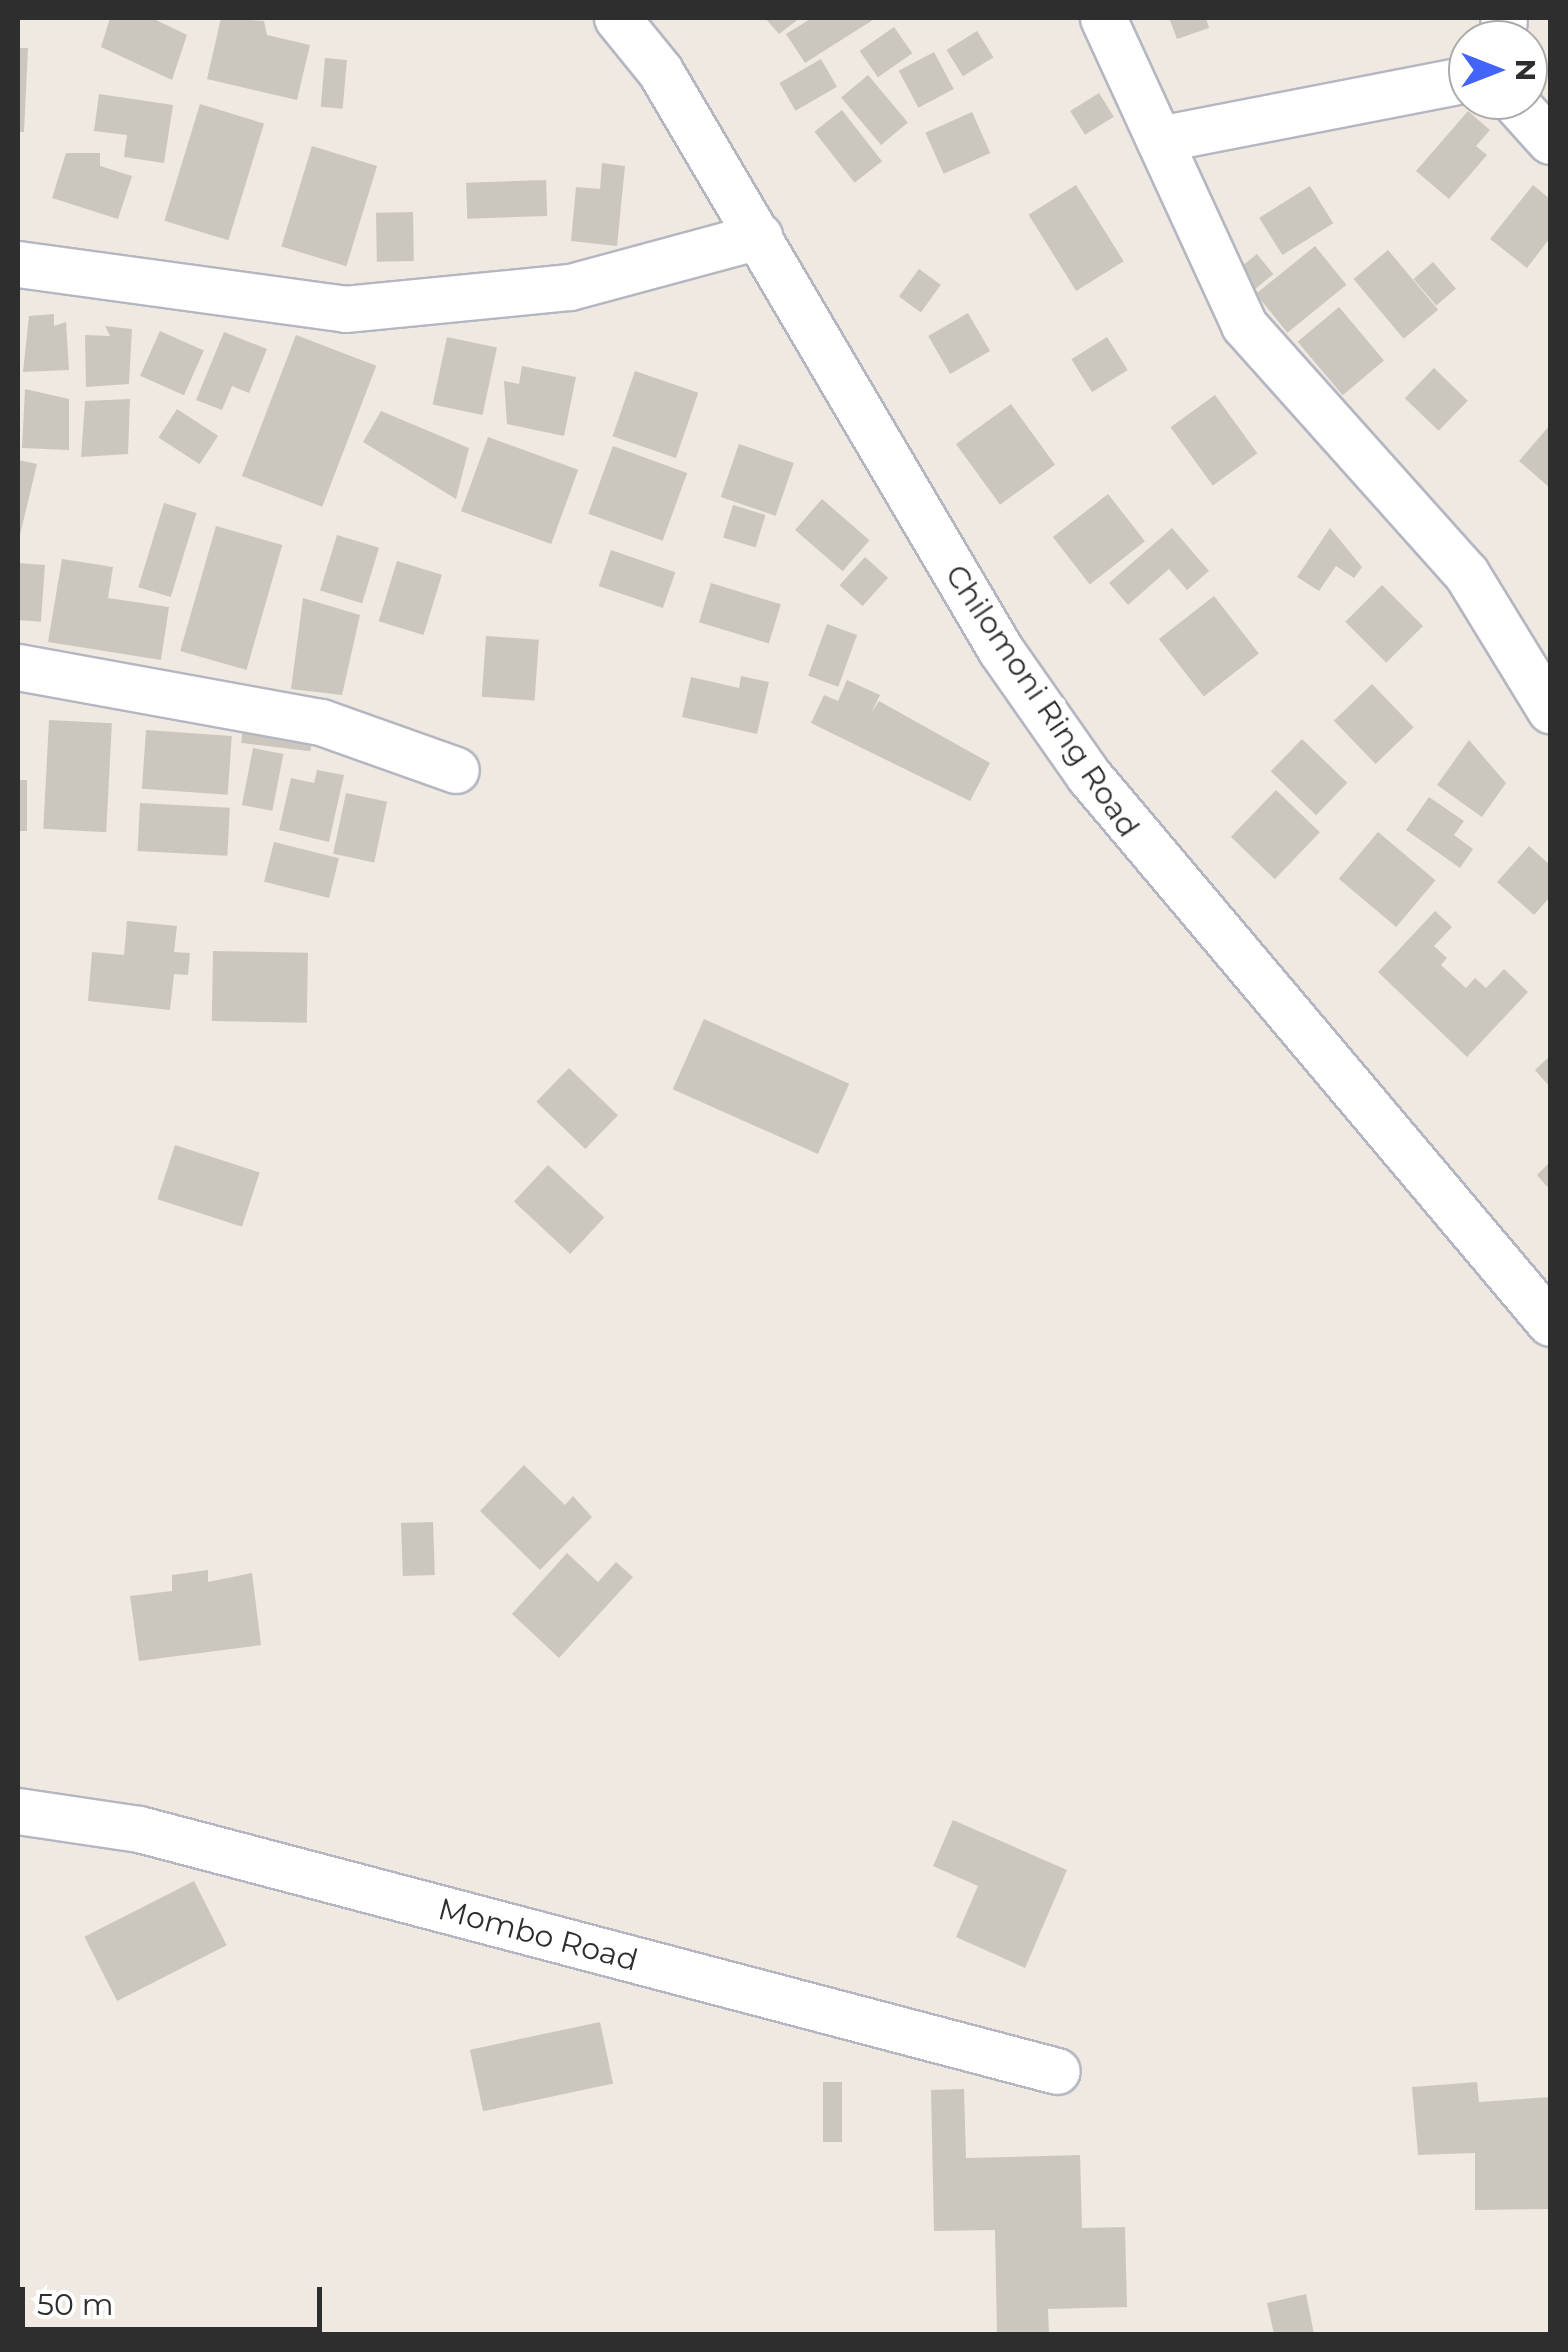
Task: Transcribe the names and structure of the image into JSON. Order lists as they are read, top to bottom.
{
  "streets": {
    "street": ["Chilomoni Ring Road", "Mombo Road"]
  },
  "scale_bar": "50 m",
  "north": "right"
}
